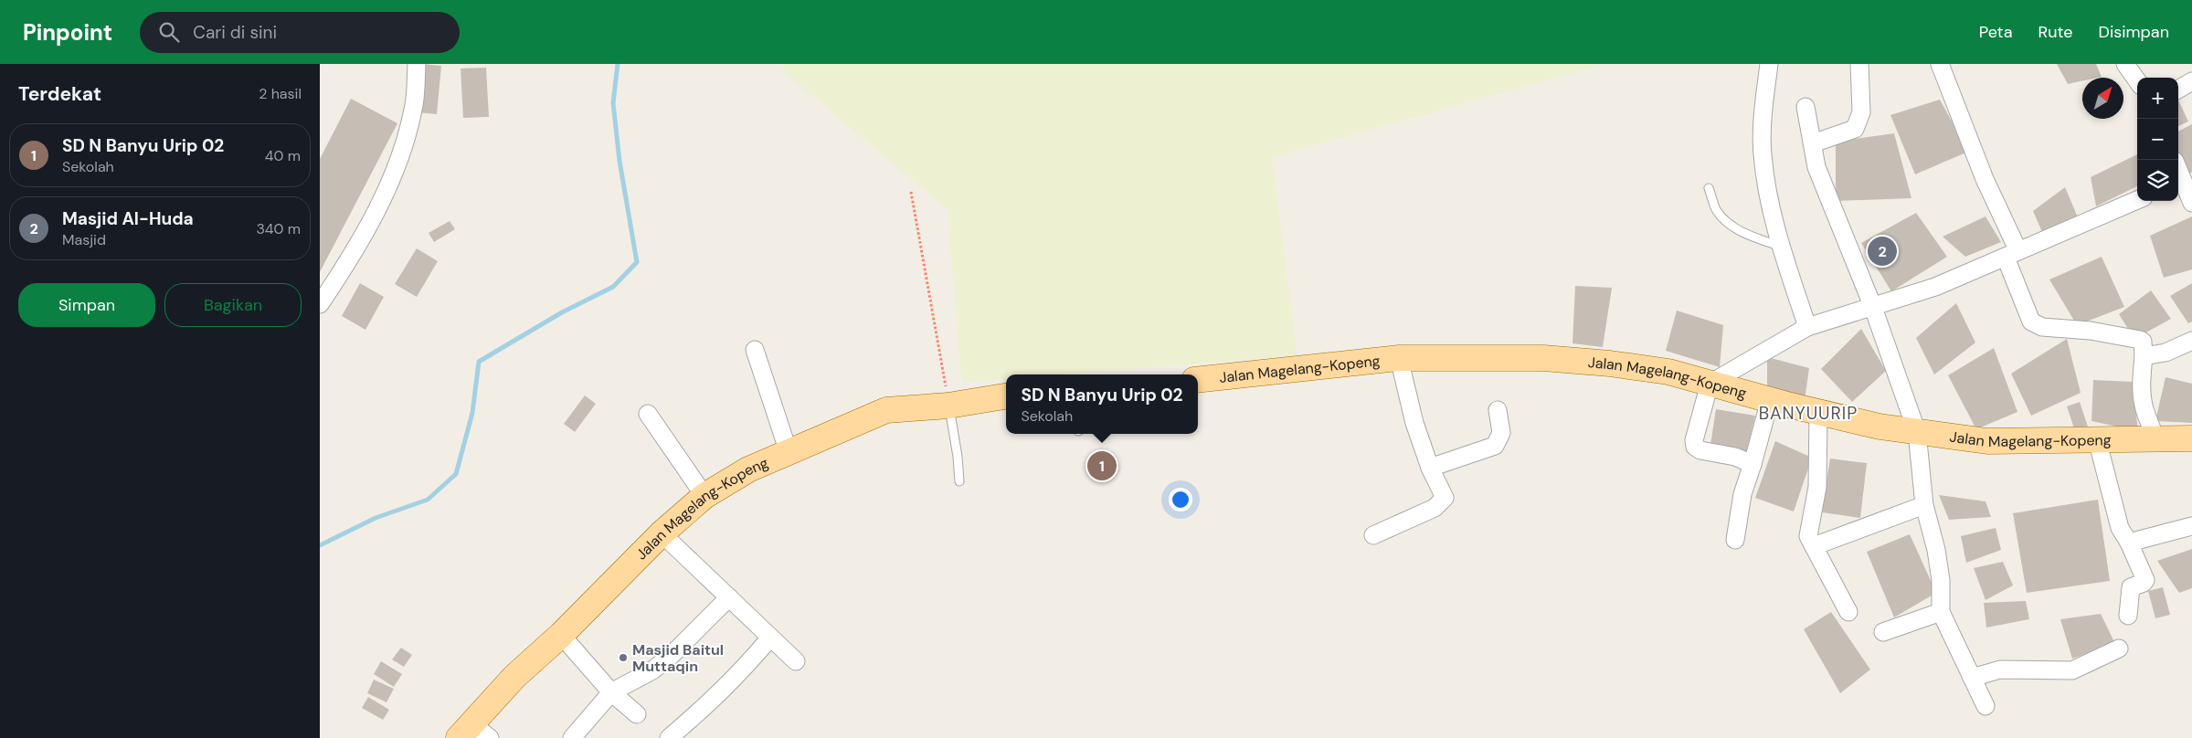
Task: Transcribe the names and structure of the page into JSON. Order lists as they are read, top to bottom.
{
  "streets": {
    "main road": ["Jalan Magelang-Kopeng"]
  },
  "districts": ["BANYUURIP"],
  "places": ["Masjid Baitul Muttaqin"],
  "north": "top right",
  "page": {
    "header": "Pinpoint",
    "search": "Cari di sini",
    "nav": ["Peta", "Rute", "Disimpan"],
    "heading": ["Terdekat", "2 hasil"],
    "map_buttons": ["+", "−"],
    "list": [
      {
        "mark": "1",
        "name": "SD N Banyu Urip 02",
        "note": "Sekolah",
        "value": "40 m"
      },
      {
        "mark": "2",
        "name": "Masjid Al-Huda",
        "note": "Masjid",
        "value": "340 m"
      }
    ],
    "pins": ["2", "1"],
    "buttons": ["Simpan", "Bagikan"],
    "popup": ["SD N Banyu Urip 02", "Sekolah"]
  }
}
